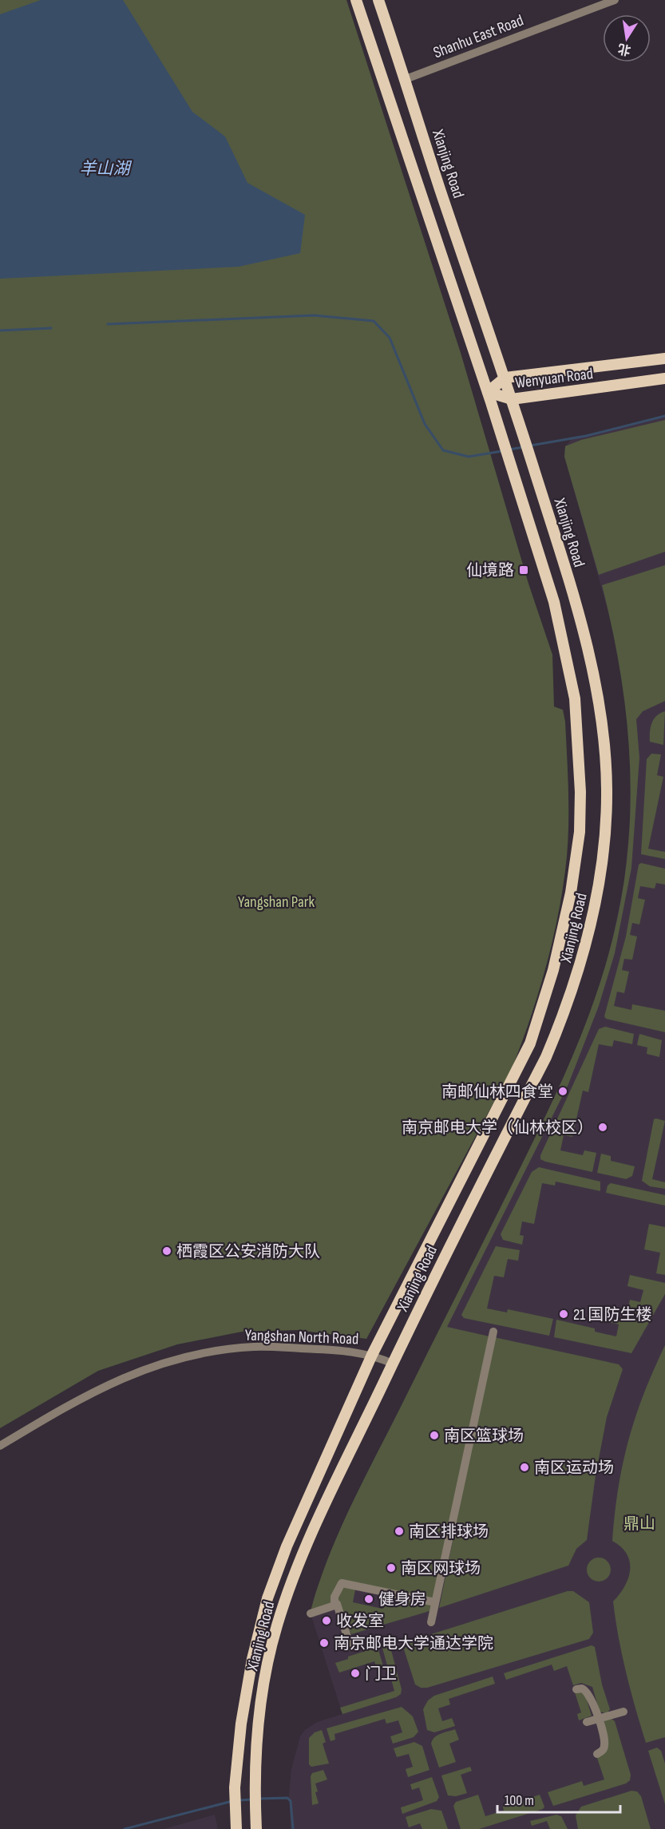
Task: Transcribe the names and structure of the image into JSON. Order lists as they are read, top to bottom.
{
  "streets": {
    "main road": ["Xianjing Road", "Wenyuan Road"],
    "street": ["Shanhu East Road", "Yangshan North Road"]
  },
  "crossings": [
    ["Shanhu East Road", "Xianjing Road"],
    ["Xianjing Road", "Wenyuan Road"],
    ["Xianjing Road", "Yangshan North Road"]
  ],
  "water": ["羊山湖"],
  "parks": ["Yangshan Park", "鼎山"],
  "places": {
    "transit": ["仙境路"],
    "other": [
      "南邮仙林四食堂",
      "南京邮电大学（仙林校区）",
      "栖霞区公安消防大队",
      "21 国防生楼",
      "南区篮球场",
      "南区运动场",
      "南区排球场",
      "南区网球场",
      "健身房",
      "收发室",
      "南京邮电大学通达学院",
      "门卫"
    ]
  },
  "scale_bar": "100 m",
  "north": "bottom"
}
